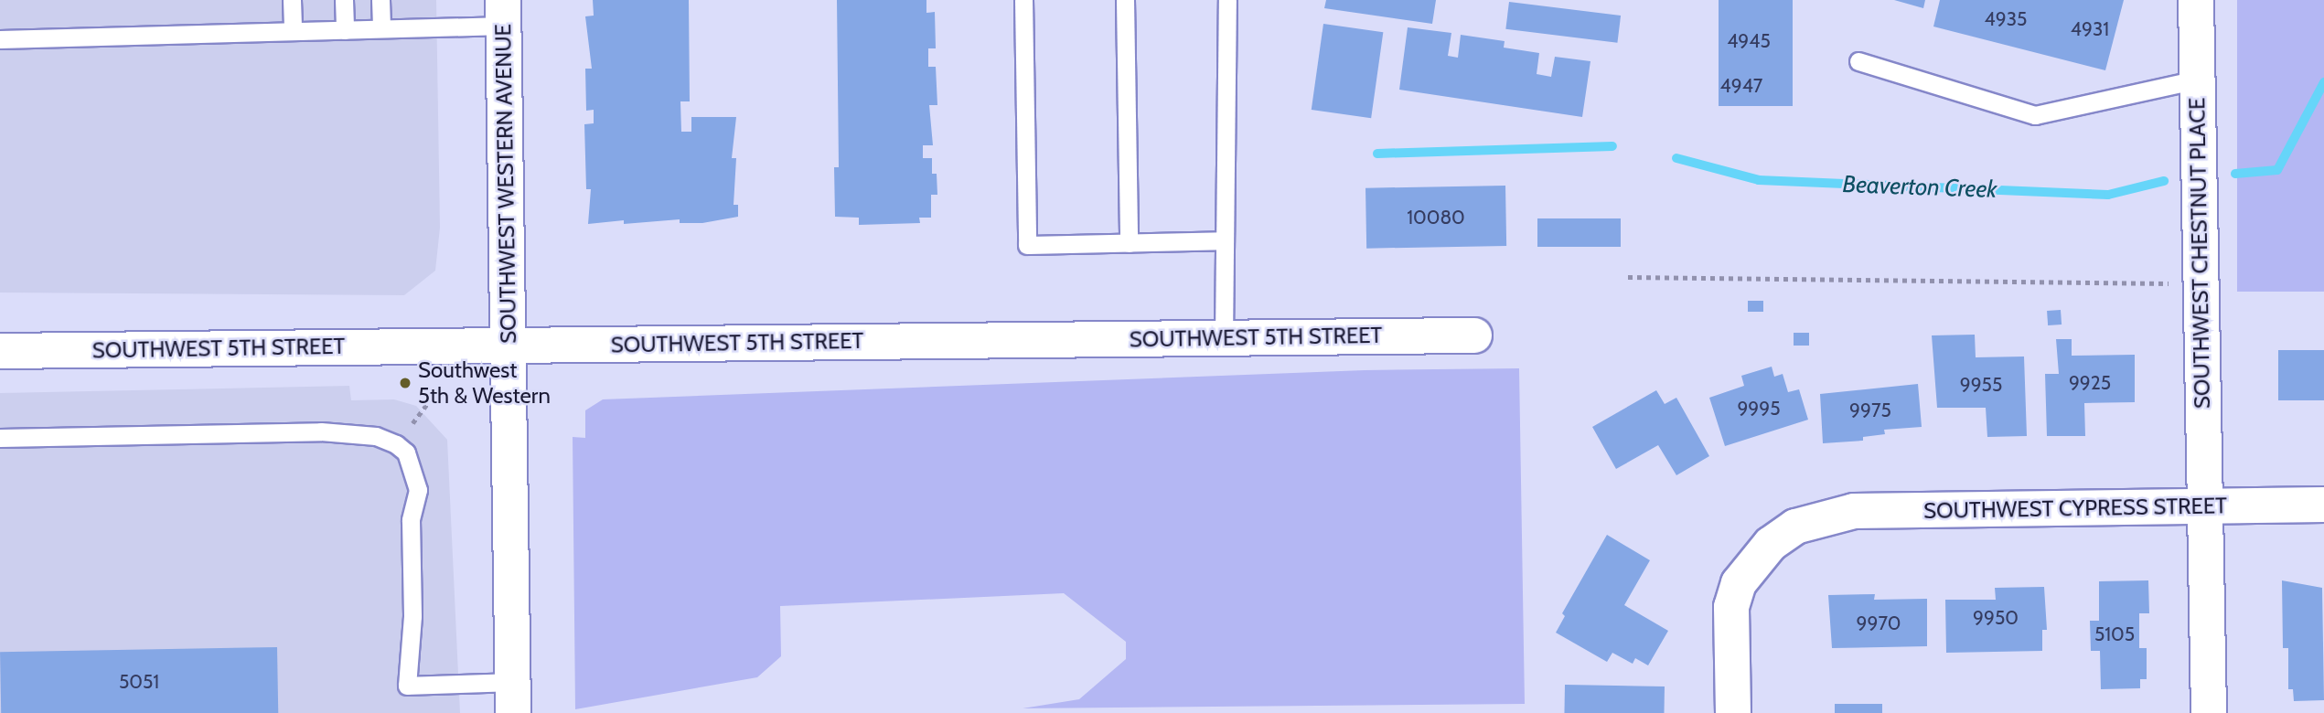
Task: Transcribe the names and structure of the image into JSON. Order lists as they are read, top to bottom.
{
  "streets": {
    "street": [
      "SOUTHWEST WESTERN AVENUE",
      "SOUTHWEST CHESTNUT PLACE",
      "SOUTHWEST 5TH STREET",
      "SOUTHWEST CYPRESS STREET"
    ]
  },
  "crossings": [
    ["SOUTHWEST WESTERN AVENUE", "SOUTHWEST 5TH STREET"],
    ["SOUTHWEST CHESTNUT PLACE", "SOUTHWEST CYPRESS STREET"]
  ],
  "water": ["Beaverton Creek"],
  "places": ["Southwest 5th & Western"],
  "house_numbers": [
    "4935",
    "4931",
    "4945",
    "4947",
    "10080",
    "9925",
    "9955",
    "9995",
    "9975",
    "9950",
    "9970",
    "5105",
    "5051"
  ]
}
